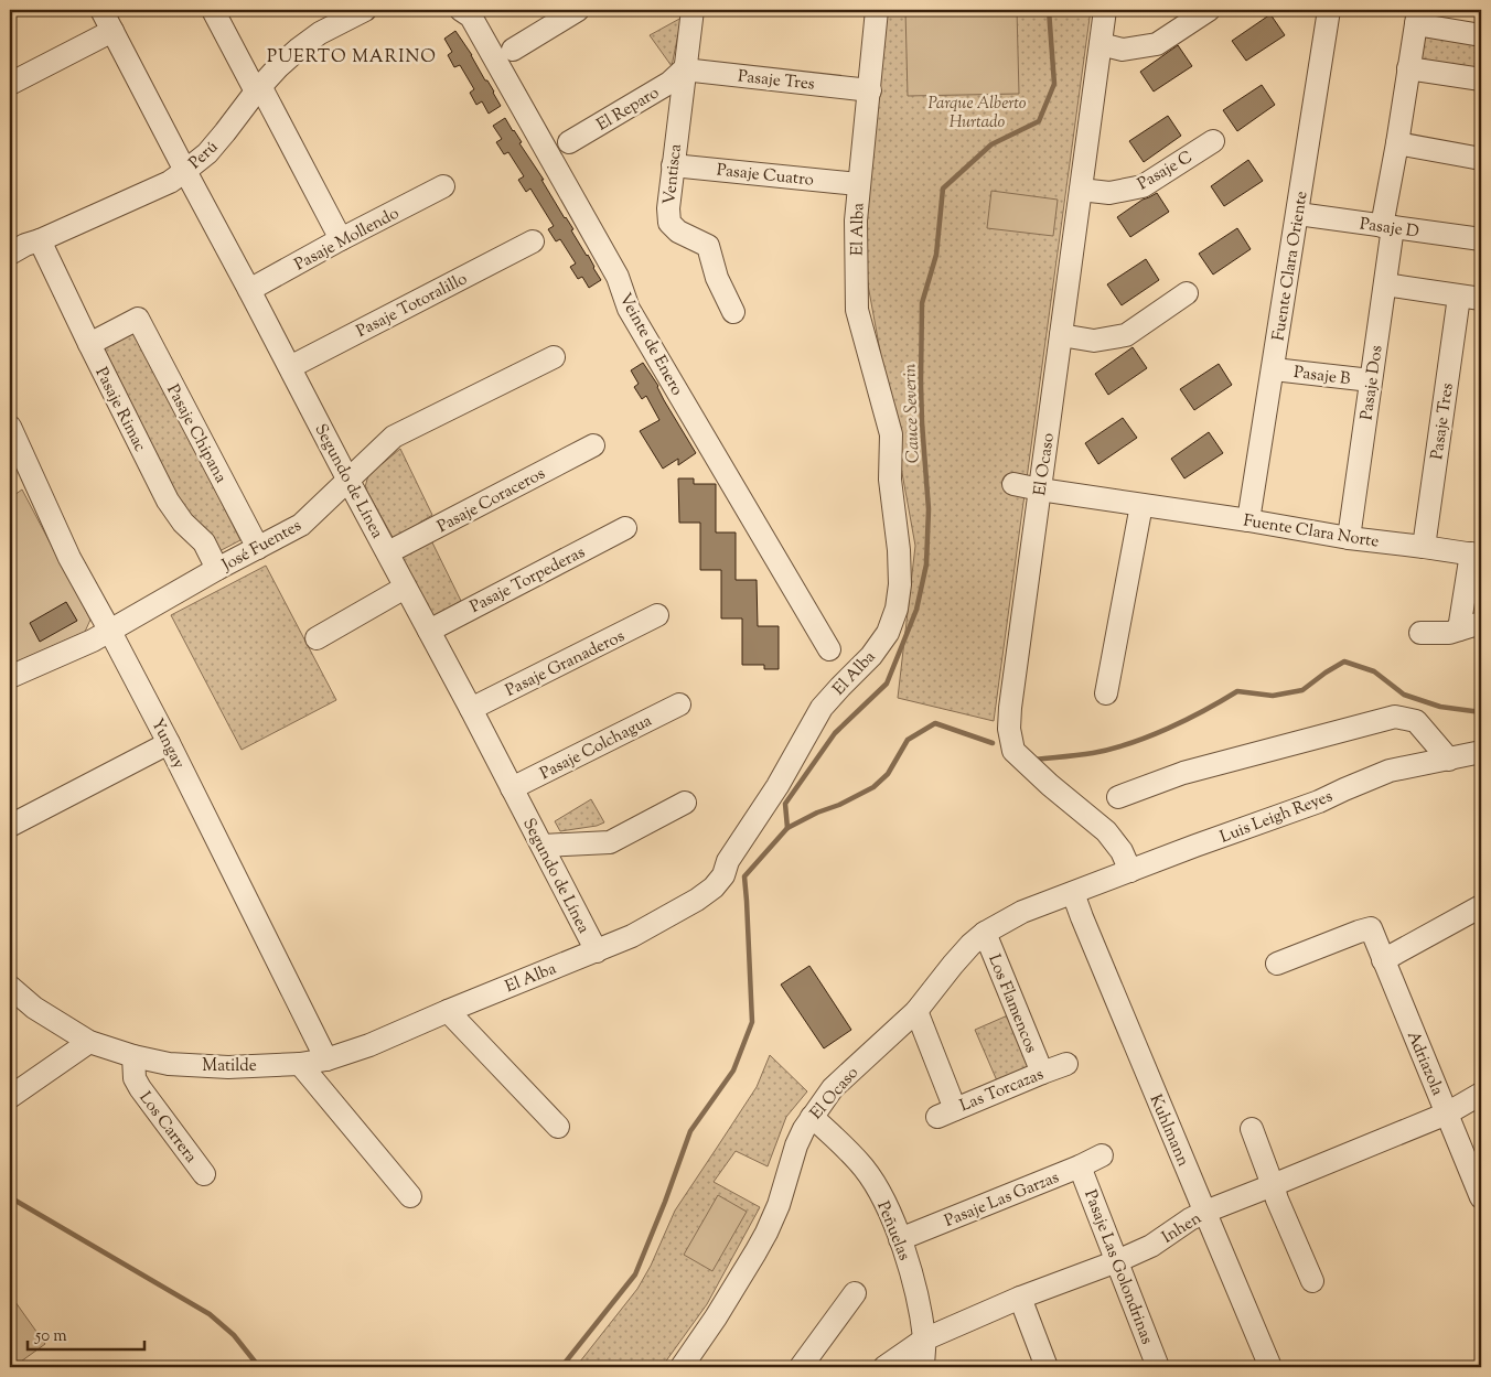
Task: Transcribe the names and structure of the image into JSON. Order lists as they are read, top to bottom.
{
  "streets": {
    "street": [
      "Pasaje Tres",
      "El Reparo",
      "Perú",
      "Pasaje C",
      "Ventisca",
      "Pasaje Cuatro",
      "Pasaje D",
      "El Alba",
      "Pasaje Mollendo",
      "Fuente Clara Oriente",
      "Pasaje Totoralillo",
      "Veinte de Enero",
      "Pasaje B",
      "Pasaje Dos",
      "Pasaje Rimac",
      "Pasaje Chipana",
      "El Ocaso",
      "Segundo de Línea",
      "Pasaje Coraceros",
      "Fuente Clara Norte",
      "José Fuentes",
      "Pasaje Torpederas",
      "Pasaje Granaderos",
      "Yungay",
      "Pasaje Colchagua",
      "Luis Leigh Reyes",
      "Los Flamencos",
      "Adriazola",
      "Matilde",
      "Las Torcazas",
      "Los Carrera",
      "Kuhlmann",
      "Pasaje Las Garzas",
      "Inhen",
      "Peñuelas",
      "Pasaje Las Golondrinas"
    ]
  },
  "crossings": [
    ["Pasaje Tres", "El Reparo"],
    ["Pasaje Tres", "Ventisca"],
    ["Pasaje Tres", "El Alba"],
    ["Pasaje Tres", "Fuente Clara Norte"],
    ["El Reparo", "Ventisca"],
    ["Perú", "Pasaje Rimac"],
    ["Perú", "Segundo de Línea"],
    ["Pasaje C", "El Ocaso"],
    ["Ventisca", "Pasaje Cuatro"],
    ["Pasaje Cuatro", "El Alba"],
    ["Pasaje D", "Fuente Clara Oriente"],
    ["Pasaje D", "Pasaje Dos"],
    ["El Alba", "Segundo de Línea"],
    ["El Alba", "Yungay"],
    ["El Alba", "Matilde"],
    ["Pasaje Mollendo", "Segundo de Línea"],
    ["Fuente Clara Oriente", "Pasaje B"],
    ["Fuente Clara Oriente", "Fuente Clara Norte"],
    ["Pasaje Totoralillo", "Segundo de Línea"],
    ["Pasaje B", "Pasaje Dos"],
    ["Pasaje Dos", "Fuente Clara Norte"],
    ["Pasaje Rimac", "Pasaje Chipana"],
    ["Pasaje Rimac", "José Fuentes"],
    ["Pasaje Chipana", "José Fuentes"],
    ["El Ocaso", "Fuente Clara Norte"],
    ["El Ocaso", "Luis Leigh Reyes"],
    ["El Ocaso", "Los Flamencos"],
    ["El Ocaso", "Las Torcazas"],
    ["El Ocaso", "Kuhlmann"],
    ["El Ocaso", "Peñuelas"],
    ["Segundo de Línea", "Pasaje Coraceros"],
    ["Segundo de Línea", "José Fuentes"],
    ["Segundo de Línea", "Pasaje Torpederas"],
    ["Segundo de Línea", "Pasaje Granaderos"],
    ["Segundo de Línea", "Pasaje Colchagua"],
    ["José Fuentes", "Yungay"],
    ["Yungay", "Matilde"],
    ["Luis Leigh Reyes", "Kuhlmann"],
    ["Los Flamencos", "Las Torcazas"],
    ["Adriazola", "Inhen"],
    ["Matilde", "Los Carrera"],
    ["Kuhlmann", "Inhen"],
    ["Pasaje Las Garzas", "Peñuelas"],
    ["Pasaje Las Garzas", "Pasaje Las Golondrinas"],
    ["Inhen", "Peñuelas"],
    ["Inhen", "Pasaje Las Golondrinas"]
  ],
  "districts": ["PUERTO MARINO"],
  "water": ["Cauce Severin"],
  "parks": ["Parque Alberto Hurtado"],
  "scale_bar": "50 m"
}
